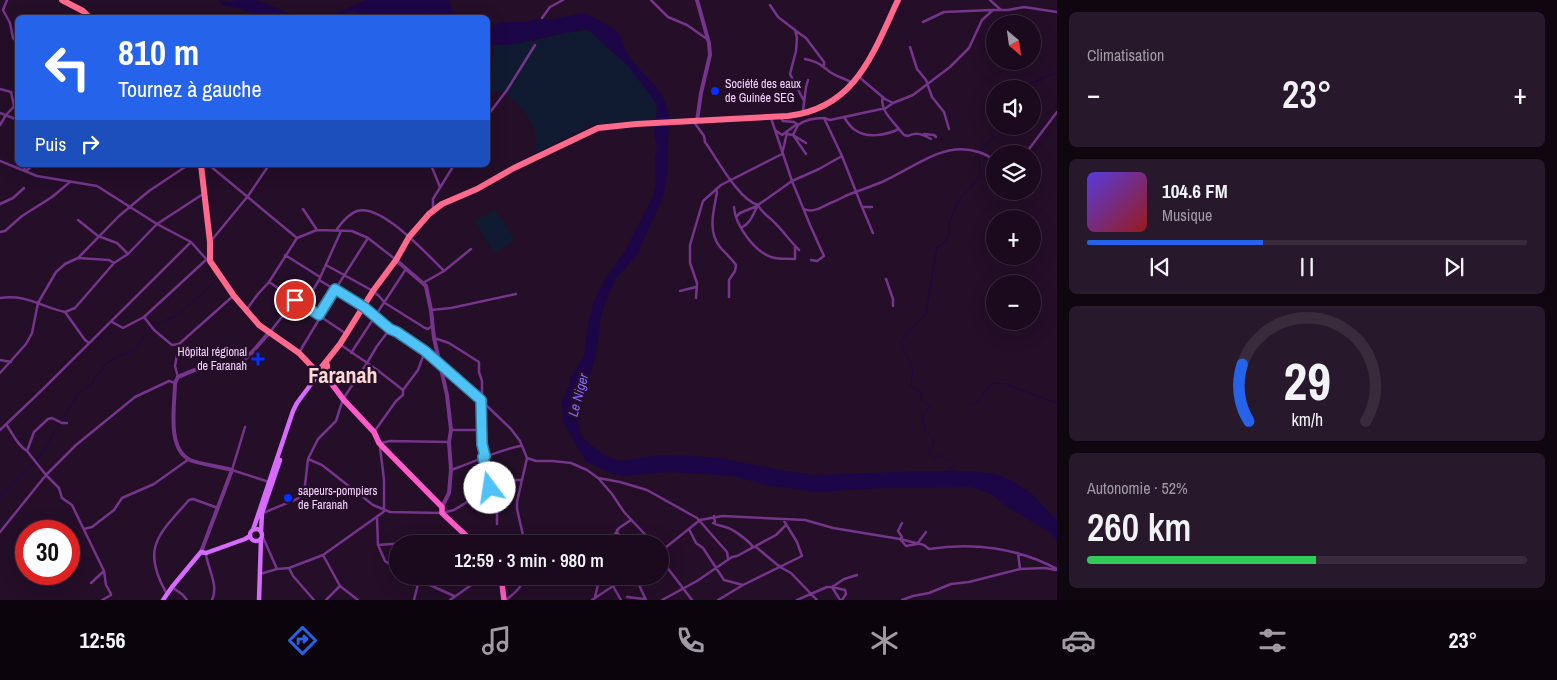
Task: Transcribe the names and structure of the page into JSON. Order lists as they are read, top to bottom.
{
  "districts": ["Faranah"],
  "water": ["Le Niger"],
  "places": {
    "other": ["Société des eaux de Guinée SEG", "sapeurs-pompiers de Faranah"],
    "health": ["Hôpital régional de Faranah"]
  },
  "north": "bottom right",
  "page": {
    "tile": [
      "Climatisation",
      ["Autonomie · 52%", "260 km"]
    ],
    "map_buttons": ["+", "−"],
    "turn": ["810 m", "Tournez à gauche"],
    "heat": ["−", "23°", "+"],
    "then": "Puis",
    "song": ["104.6 FM", "Musique"],
    "limit": "30",
    "trip": "12:59 · 3 min · 980 m",
    "tabs": ["12:56", "23°"],
    "gauge": ["29", "km/h"]
  }
}
